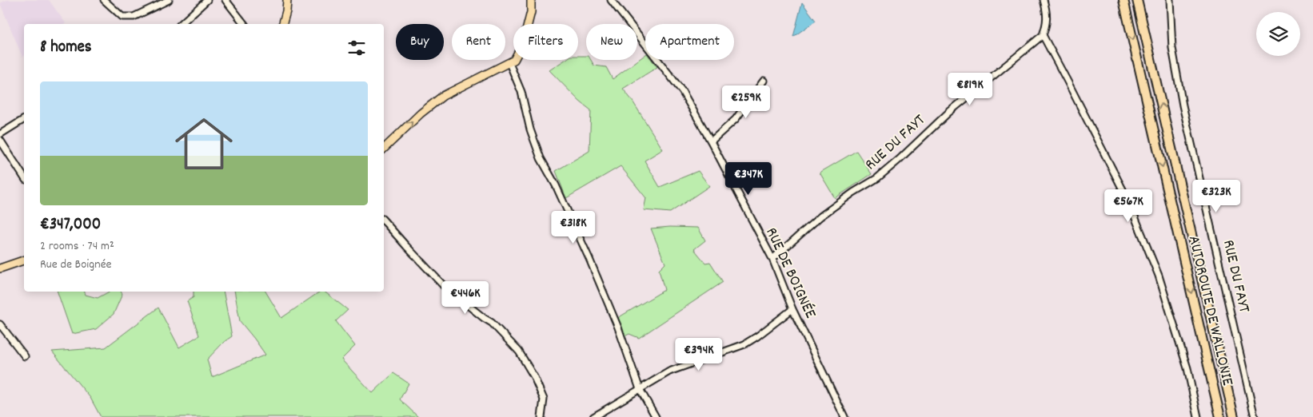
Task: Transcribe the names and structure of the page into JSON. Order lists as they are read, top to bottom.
{
  "streets": {
    "highway": ["AUTOROUTE DE WALLONIE"],
    "street": ["RUE DU FAYT", "RUE DE BOIGNÉE"]
  },
  "crossings": [
    ["RUE DU FAYT", "RUE DE BOIGNÉE"]
  ],
  "page": {
    "chip": [
      "Buy",
      "Rent",
      "Filters",
      "New",
      "Apartment"
    ],
    "heading": "8 homes",
    "list": [
      {
        "name": "€347,000",
        "note": "2 rooms · 74 m² · Rue de Boignée"
      }
    ],
    "price": [
      "€819K",
      "€259K",
      "€347K",
      "€323K",
      "€567K",
      "€318K",
      "€446K",
      "€394K"
    ]
  }
}
